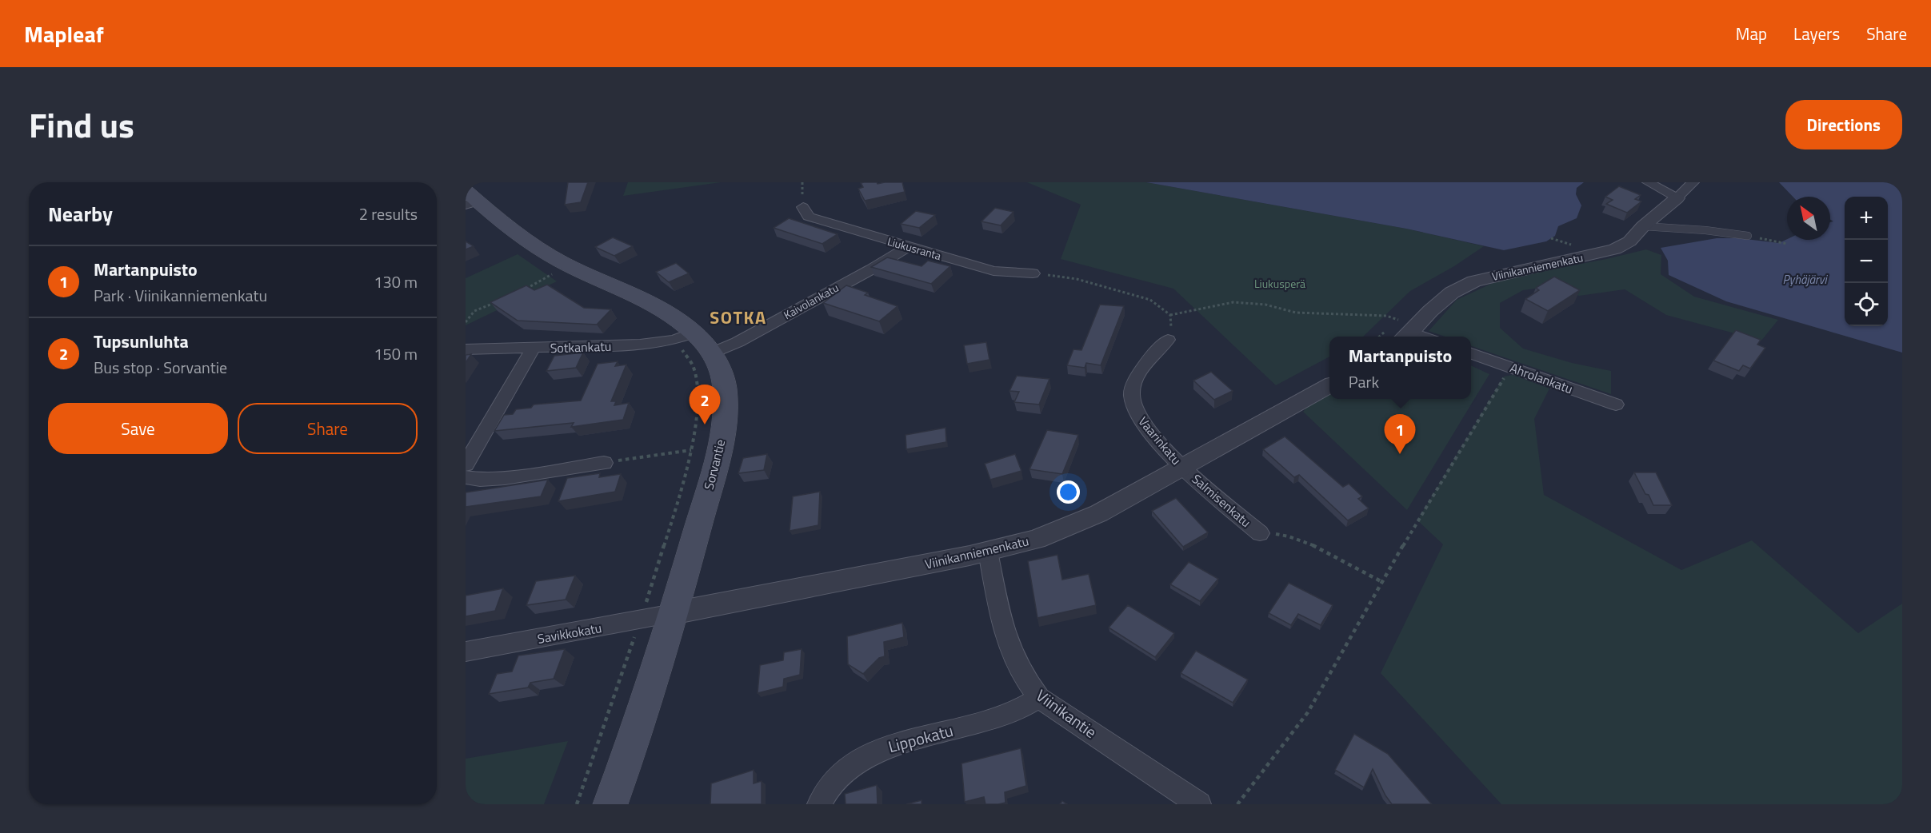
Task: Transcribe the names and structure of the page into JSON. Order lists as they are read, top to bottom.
{
  "streets": {
    "main road": ["Sorvantie"],
    "street": [
      "Liukusranta",
      "Viinikanniemenkatu",
      "Kaivolankatu",
      "Sotkankatu",
      "Ahrolankatu",
      "Vaarinkatu",
      "Salmisenkatu",
      "Savikkokatu",
      "Viinikantie",
      "Lippokatu"
    ]
  },
  "crossings": [
    ["Liukusranta", "Kaivolankatu"],
    ["Viinikanniemenkatu", "Vaarinkatu"],
    ["Viinikanniemenkatu", "Sorvantie"],
    ["Viinikanniemenkatu", "Salmisenkatu"],
    ["Viinikanniemenkatu", "Savikkokatu"],
    ["Viinikanniemenkatu", "Viinikantie"],
    ["Kaivolankatu", "Sorvantie"],
    ["Sotkankatu", "Sorvantie"],
    ["Vaarinkatu", "Salmisenkatu"],
    ["Sorvantie", "Savikkokatu"],
    ["Viinikantie", "Lippokatu"]
  ],
  "districts": ["SOTKA"],
  "water": ["Pyhäjärvi"],
  "parks": ["Liukusperä"],
  "north": "top left",
  "page": {
    "header": "Mapleaf",
    "nav": ["Map", "Layers", "Share"],
    "title": "Find us",
    "buttons": [
      "Directions",
      ["Save", "Share"]
    ],
    "heading": ["Nearby", "2 results"],
    "map_buttons": ["+", "−"],
    "list": [
      {
        "mark": "1",
        "name": "Martanpuisto",
        "note": "Park · Viinikanniemenkatu",
        "value": "130 m"
      },
      {
        "mark": "2",
        "name": "Tupsunluhta",
        "note": "Bus stop · Sorvantie",
        "value": "150 m"
      }
    ],
    "popup": ["Martanpuisto", "Park"],
    "pins": ["2", "1"]
  }
}
